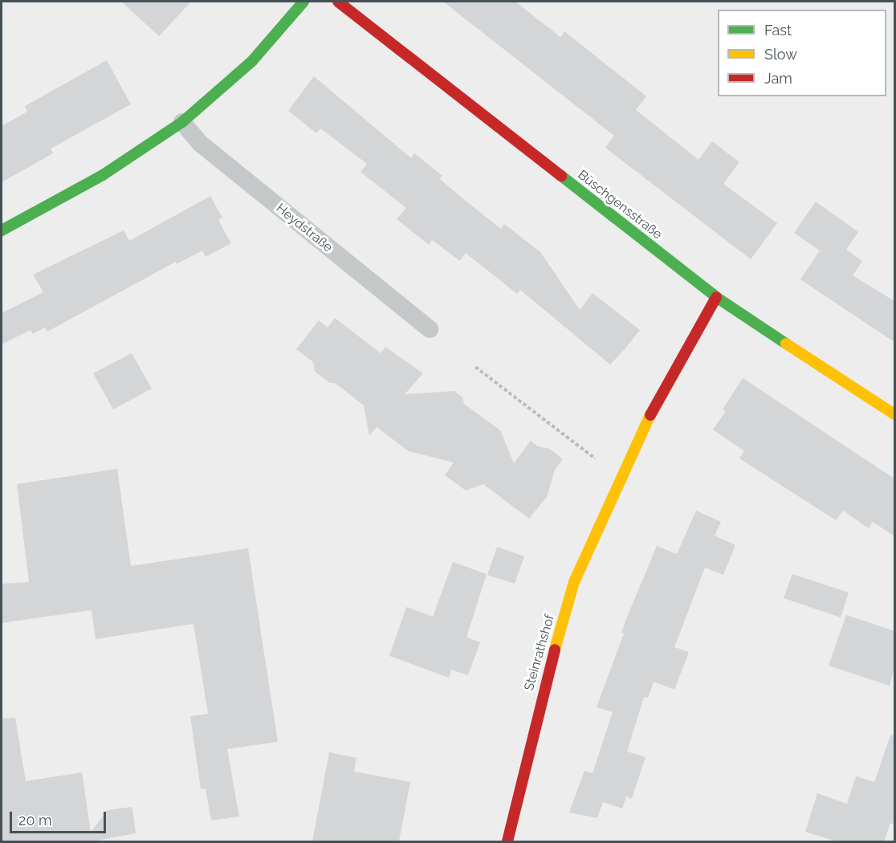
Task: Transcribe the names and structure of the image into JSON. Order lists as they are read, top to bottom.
{
  "streets": {
    "street": ["Büschgensstraße", "Steinrathshof"],
    "lane": ["Heydstraße"]
  },
  "crossings": [
    ["Büschgensstraße", "Steinrathshof"]
  ],
  "legend": ["Fast", "Slow", "Jam"],
  "scale_bar": "20 m"
}
